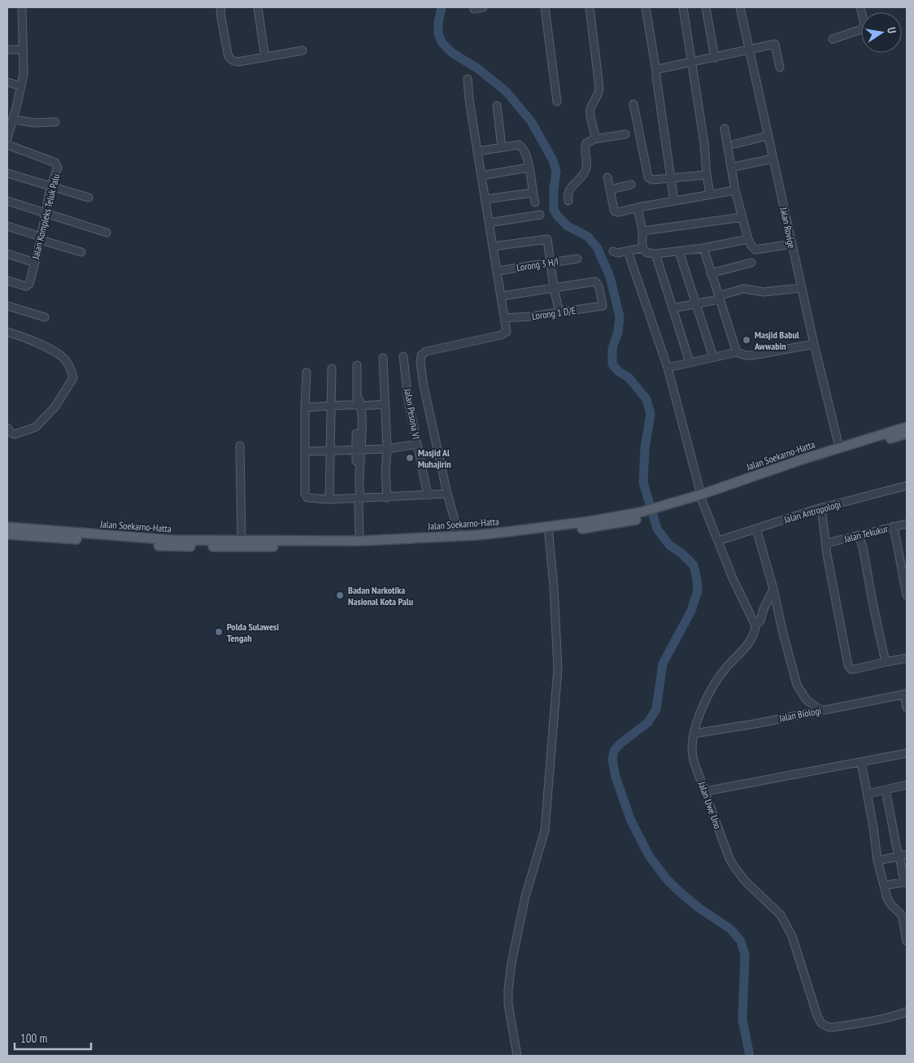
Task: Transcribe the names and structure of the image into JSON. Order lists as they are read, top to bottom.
{
  "streets": {
    "main road": ["Jalan Soekarno-Hatta"],
    "street": [
      "Jalan Kompleks Teluk Palu",
      "Jalan Rovige",
      "Lorong 3 H/I",
      "Lorong 1 D/E",
      "Jalan Pesona VI",
      "Jalan Antropologi",
      "Jalan Tekukur",
      "Jalan Biologi",
      "Jalan Uwe Uno"
    ]
  },
  "crossings": [
    ["Jalan Rovige", "Jalan Soekarno-Hatta"],
    ["Jalan Biologi", "Jalan Uwe Uno"]
  ],
  "places": [
    "Masjid Babul Awwabin",
    "Masjid Al Muhajirin",
    "Badan Narkotika Nasional Kota Palu",
    "Polda Sulawesi Tengah"
  ],
  "scale_bar": "100 m",
  "north": "right"
}
